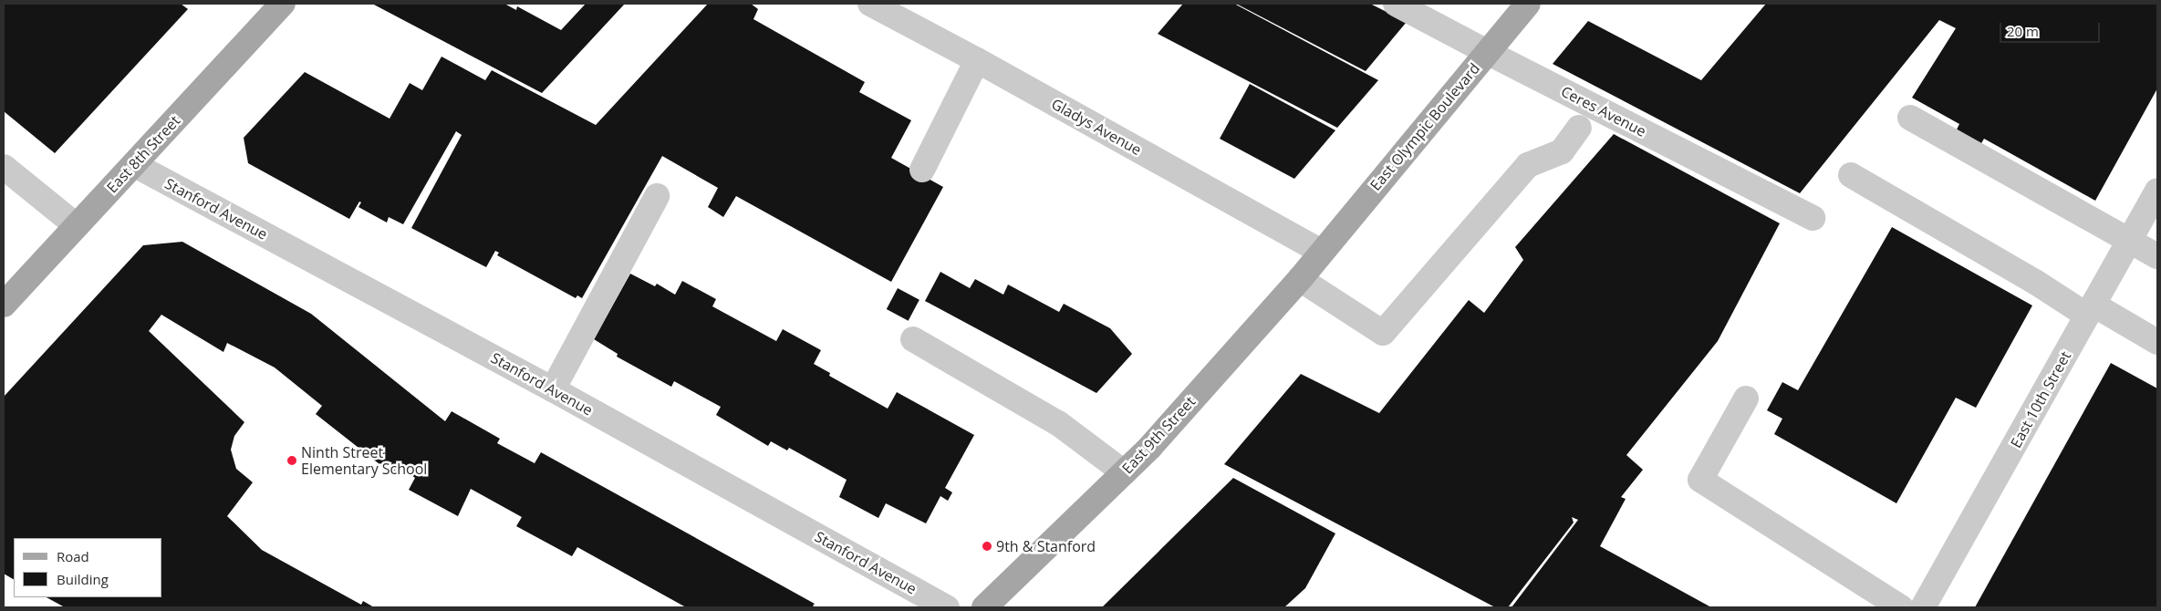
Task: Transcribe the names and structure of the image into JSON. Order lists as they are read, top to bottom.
{
  "streets": {
    "main road": ["East Olympic Boulevard", "East 8th Street", "East 9th Street"],
    "street": [
      "Ceres Avenue",
      "Gladys Avenue",
      "Stanford Avenue",
      "East 10th Street"
    ]
  },
  "crossings": [
    ["Ceres Avenue", "East Olympic Boulevard"],
    ["Gladys Avenue", "East Olympic Boulevard"],
    ["Gladys Avenue", "East 9th Street"],
    ["East Olympic Boulevard", "East 9th Street"],
    ["East 8th Street", "Stanford Avenue"]
  ],
  "places": ["Ninth Street Elementary School", "9th & Stanford"],
  "legend": ["Road", "Building"],
  "scale_bar": "20 m"
}
